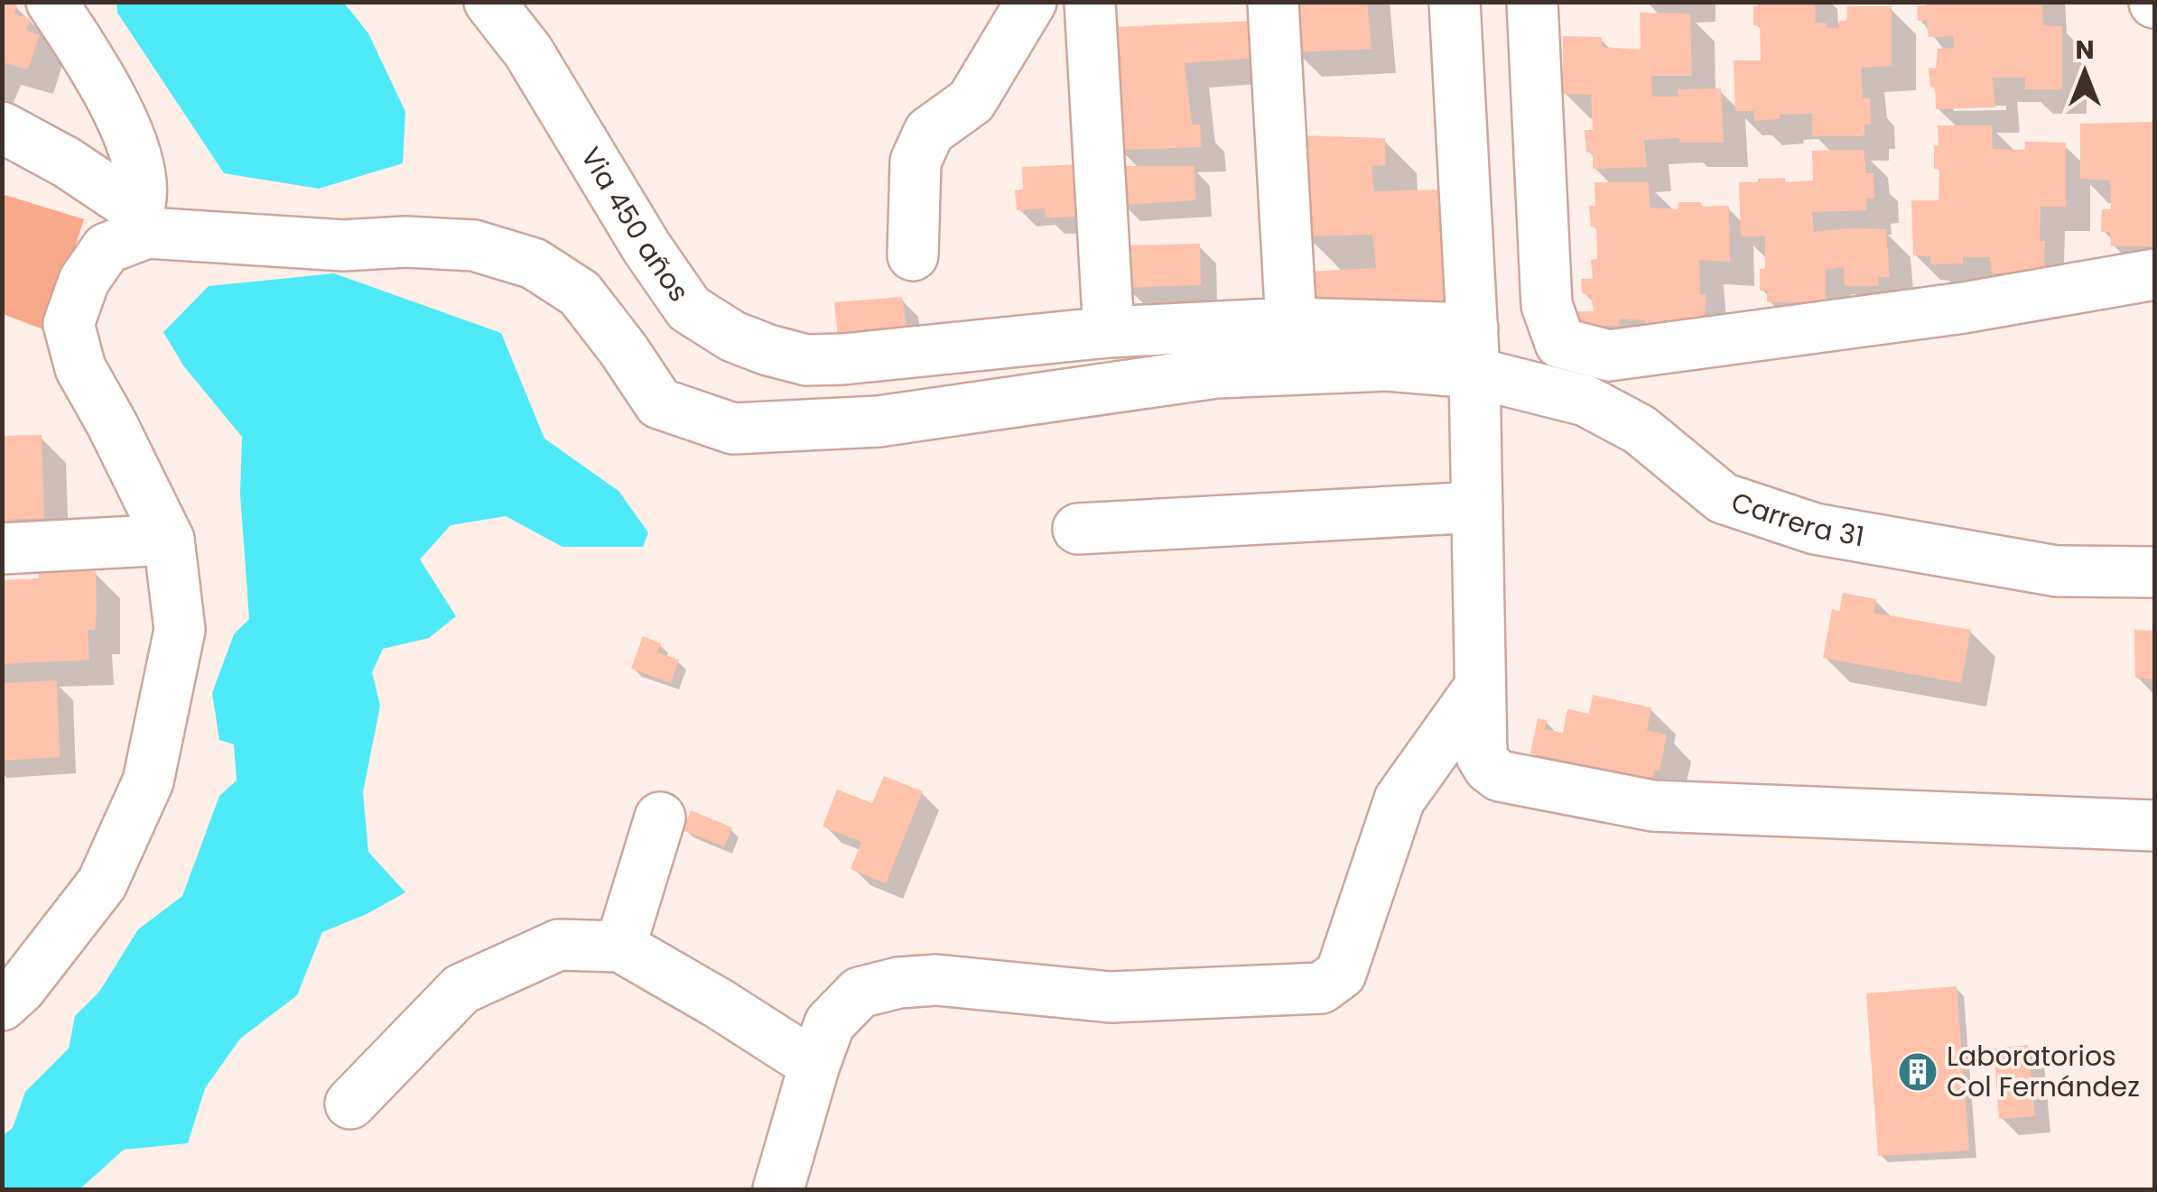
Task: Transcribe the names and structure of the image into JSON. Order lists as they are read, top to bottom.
{
  "streets": {
    "street": ["Via 450 años", "Carrera 31"]
  },
  "crossings": [
    ["Via 450 años", "Carrera 31"]
  ],
  "places": {
    "building": ["Laboratorios Col Fernández"]
  },
  "north": "top"
}
